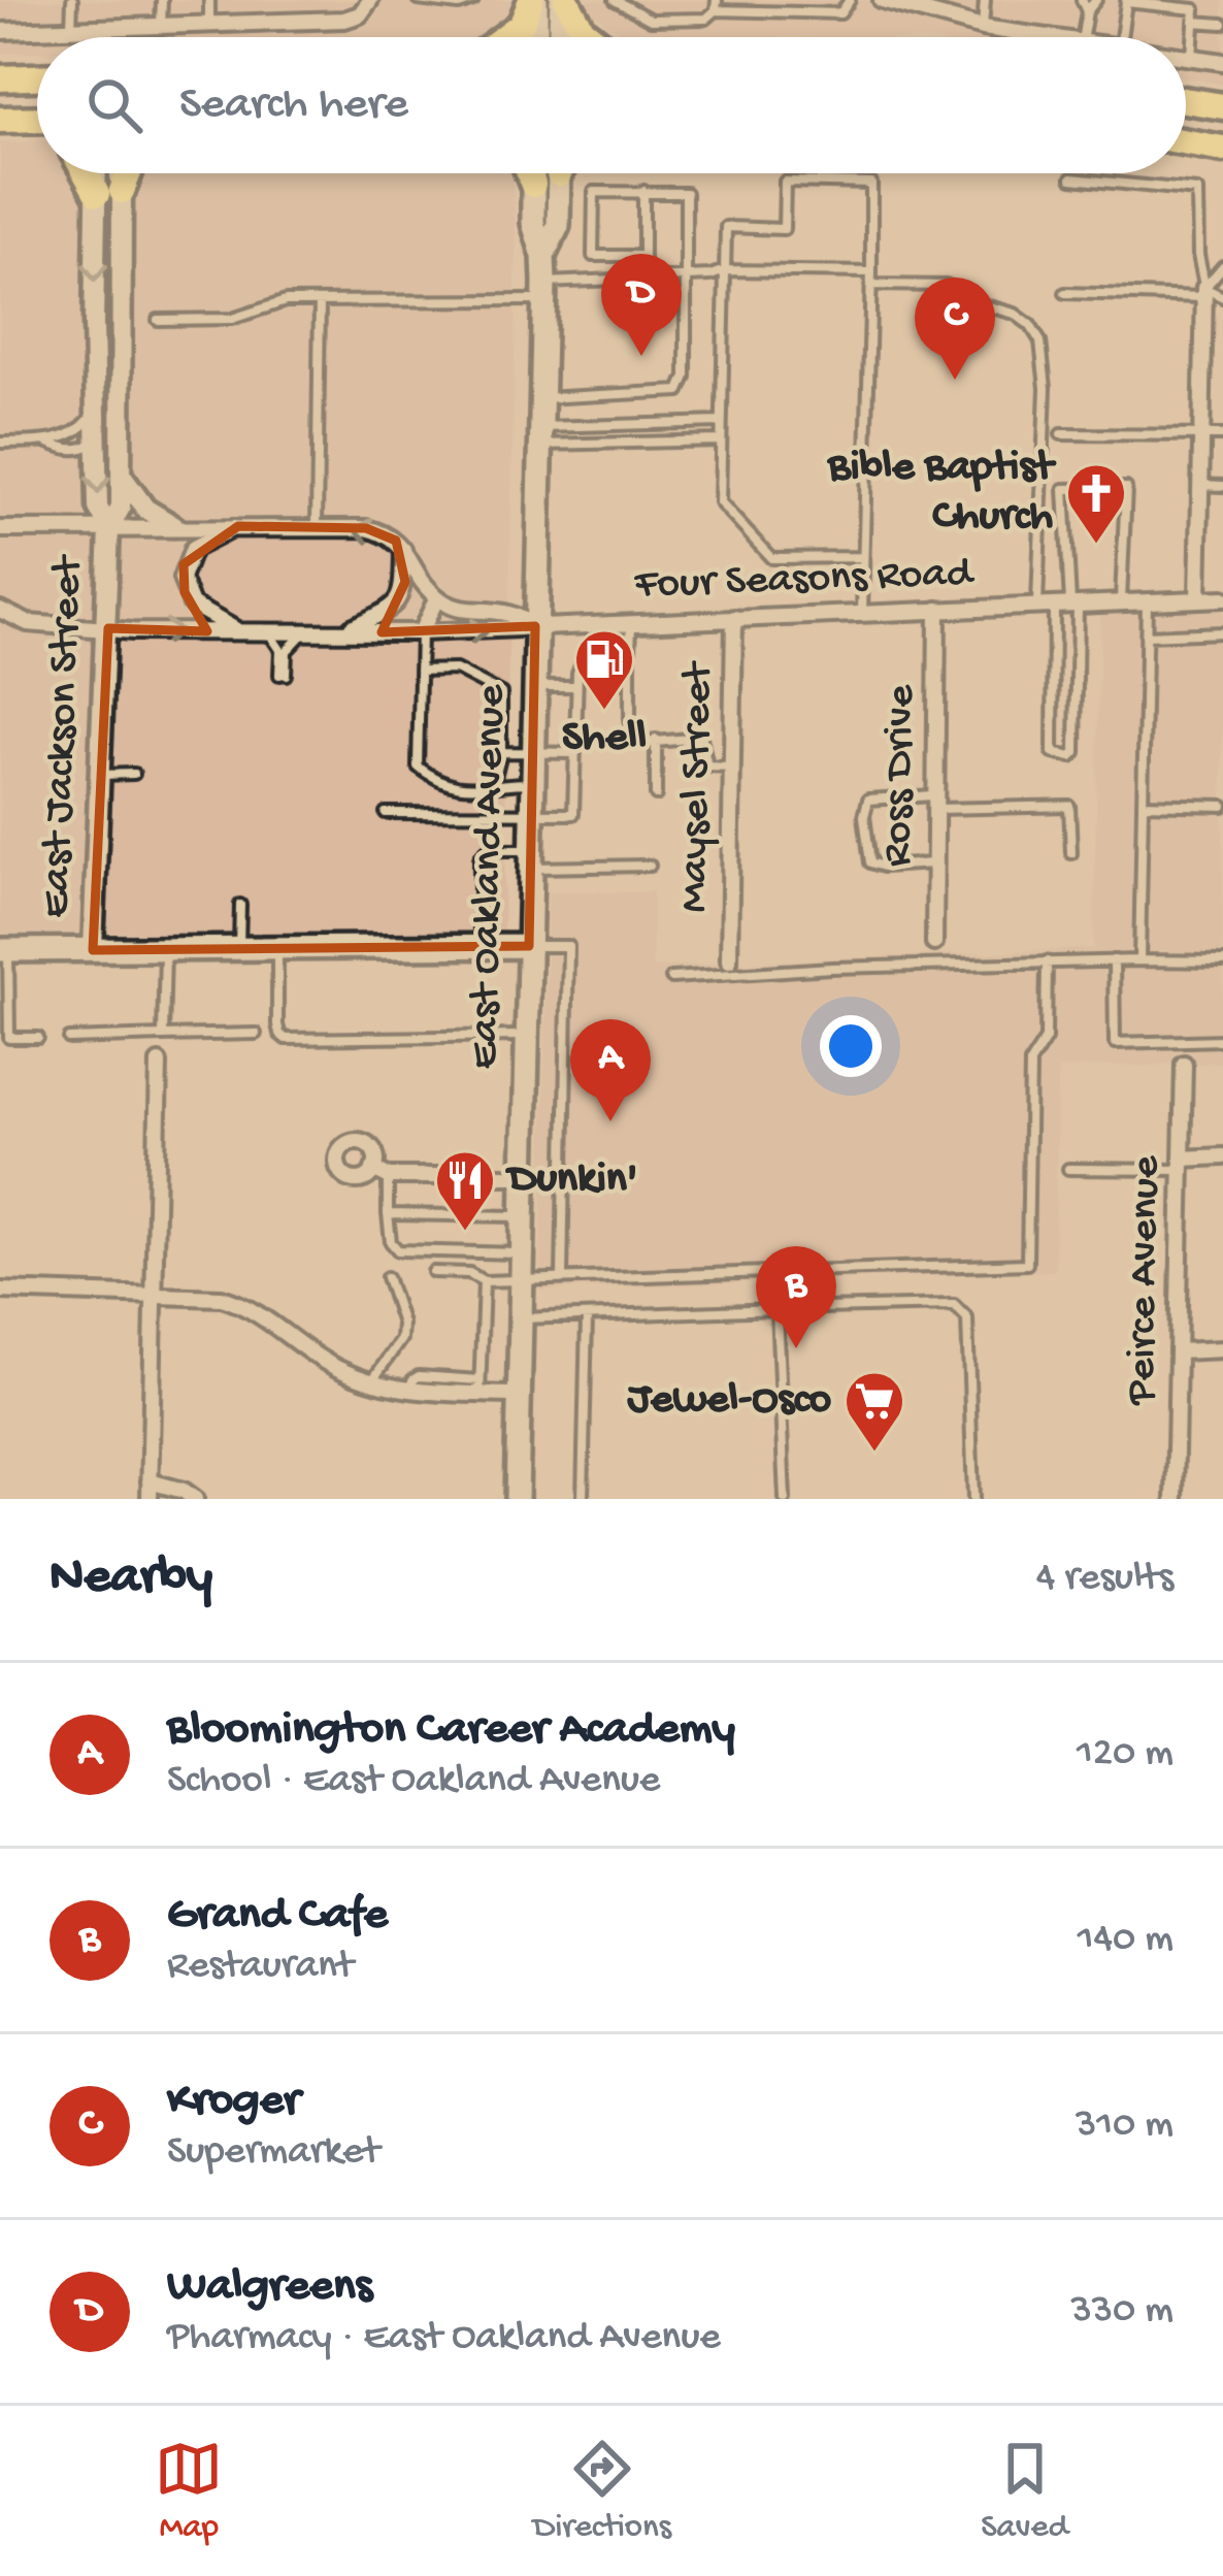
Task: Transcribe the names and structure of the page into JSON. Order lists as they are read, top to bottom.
{
  "streets": {
    "main road": ["East Oakland Avenue"],
    "street": [
      "Four Seasons Road",
      "East Jackson Street",
      "Ross Drive",
      "Maysel Street",
      "Peirce Avenue"
    ]
  },
  "crossings": [
    ["Four Seasons Road", "East Jackson Street"],
    ["Four Seasons Road", "Ross Drive"],
    ["Four Seasons Road", "Maysel Street"],
    ["Four Seasons Road", "East Oakland Avenue"]
  ],
  "places": {
    "church": ["Bible Baptist Church"],
    "fuel station": ["Shell"],
    "restaurant": ["Dunkin'"],
    "supermarket": ["Jewel-Osco"]
  },
  "page": {
    "search": "Search here",
    "pins": [
      "D",
      "C",
      "A",
      "B"
    ],
    "heading": ["Nearby", "4 results"],
    "list": [
      {
        "mark": "A",
        "name": "Bloomington Career Academy",
        "note": "School · East Oakland Avenue",
        "value": "120 m"
      },
      {
        "mark": "B",
        "name": "Grand Cafe",
        "note": "Restaurant",
        "value": "140 m"
      },
      {
        "mark": "C",
        "name": "Kroger",
        "note": "Supermarket",
        "value": "310 m"
      },
      {
        "mark": "D",
        "name": "Walgreens",
        "note": "Pharmacy · East Oakland Avenue",
        "value": "330 m"
      }
    ],
    "nav": ["Map", "Directions", "Saved"]
  }
}
